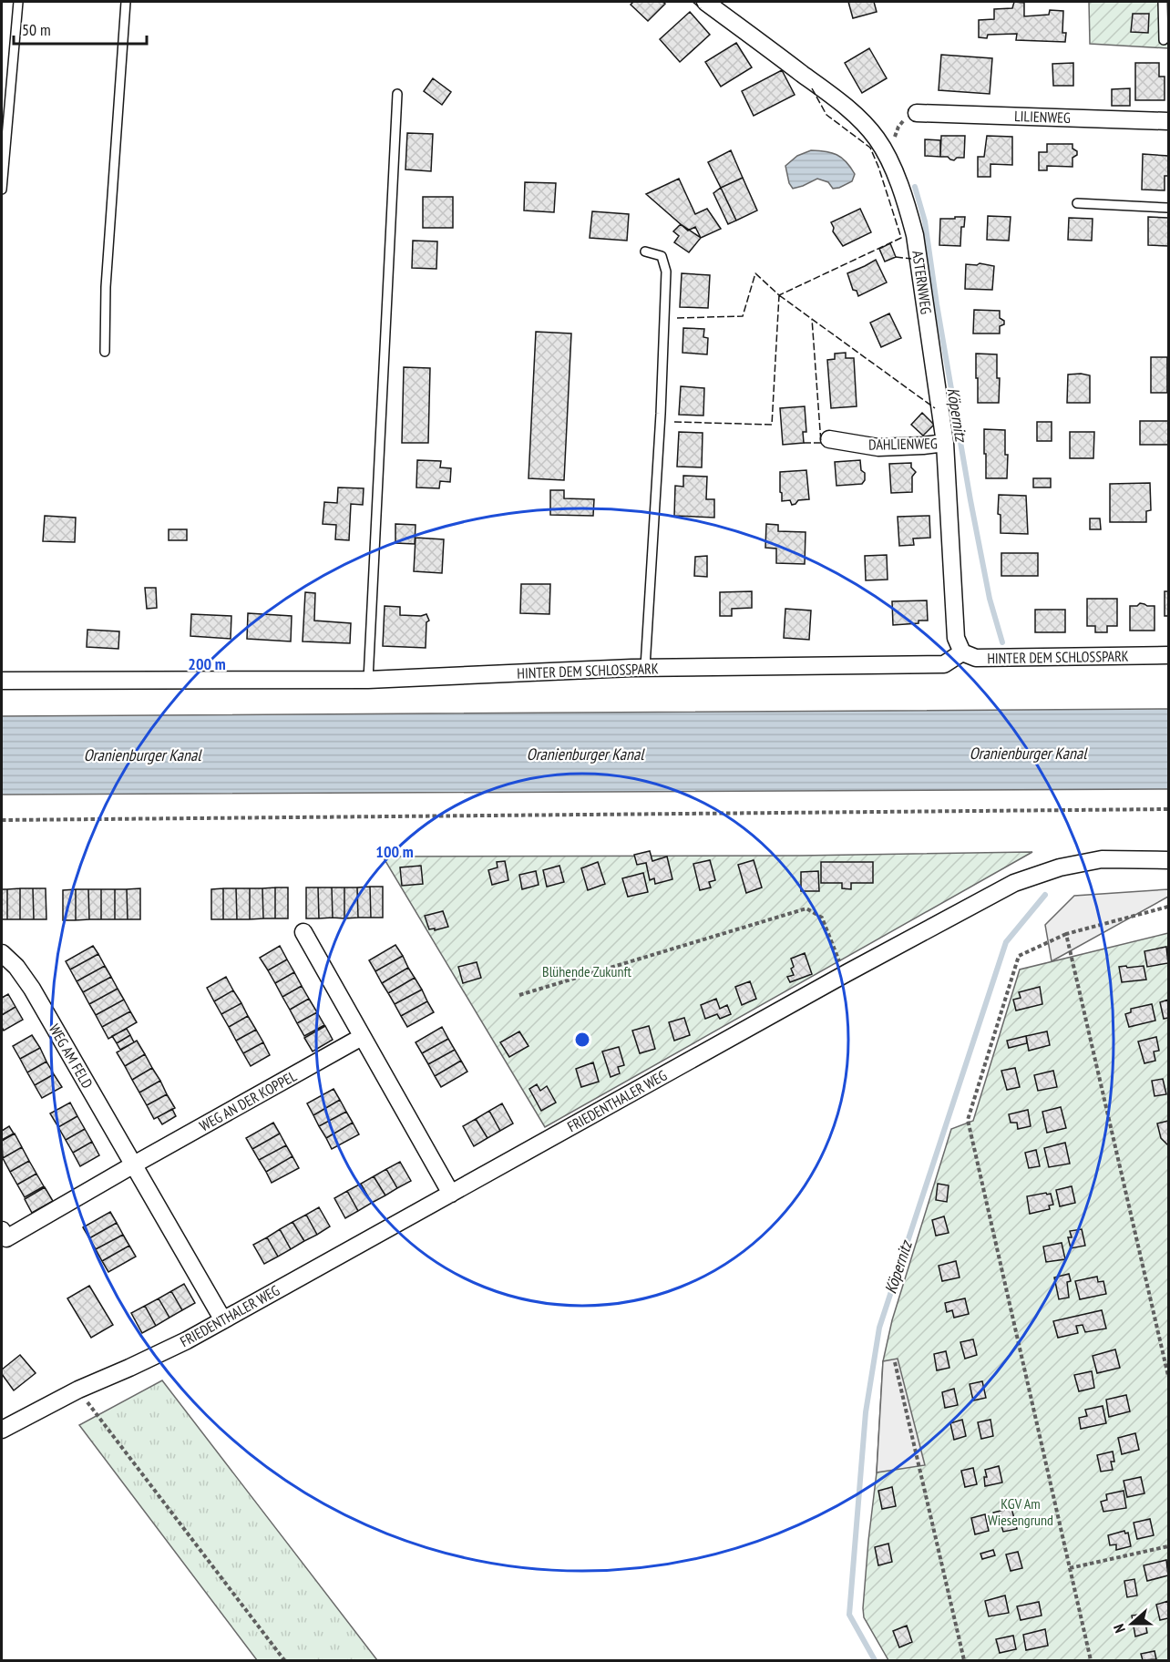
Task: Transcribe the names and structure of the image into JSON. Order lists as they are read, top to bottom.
{
  "streets": {
    "street": [
      "LILIENWEG",
      "ASTERNWEG",
      "DAHLIENWEG",
      "HINTER DEM SCHLOSSPARK",
      "WEG AM FELD",
      "WEG AN DER KOPPEL",
      "FRIEDENTHALER WEG"
    ]
  },
  "crossings": [
    ["ASTERNWEG", "DAHLIENWEG"],
    ["ASTERNWEG", "HINTER DEM SCHLOSSPARK"],
    ["WEG AM FELD", "WEG AN DER KOPPEL"],
    ["WEG AM FELD", "FRIEDENTHALER WEG"]
  ],
  "water": ["Köpernitz", "Oranienburger Kanal"],
  "parks": ["Blühende Zukunft", "KGV Am Wiesengrund"],
  "scale_bar": "50 m",
  "north": "left",
  "rings": ["200 m", "100 m"]
}
